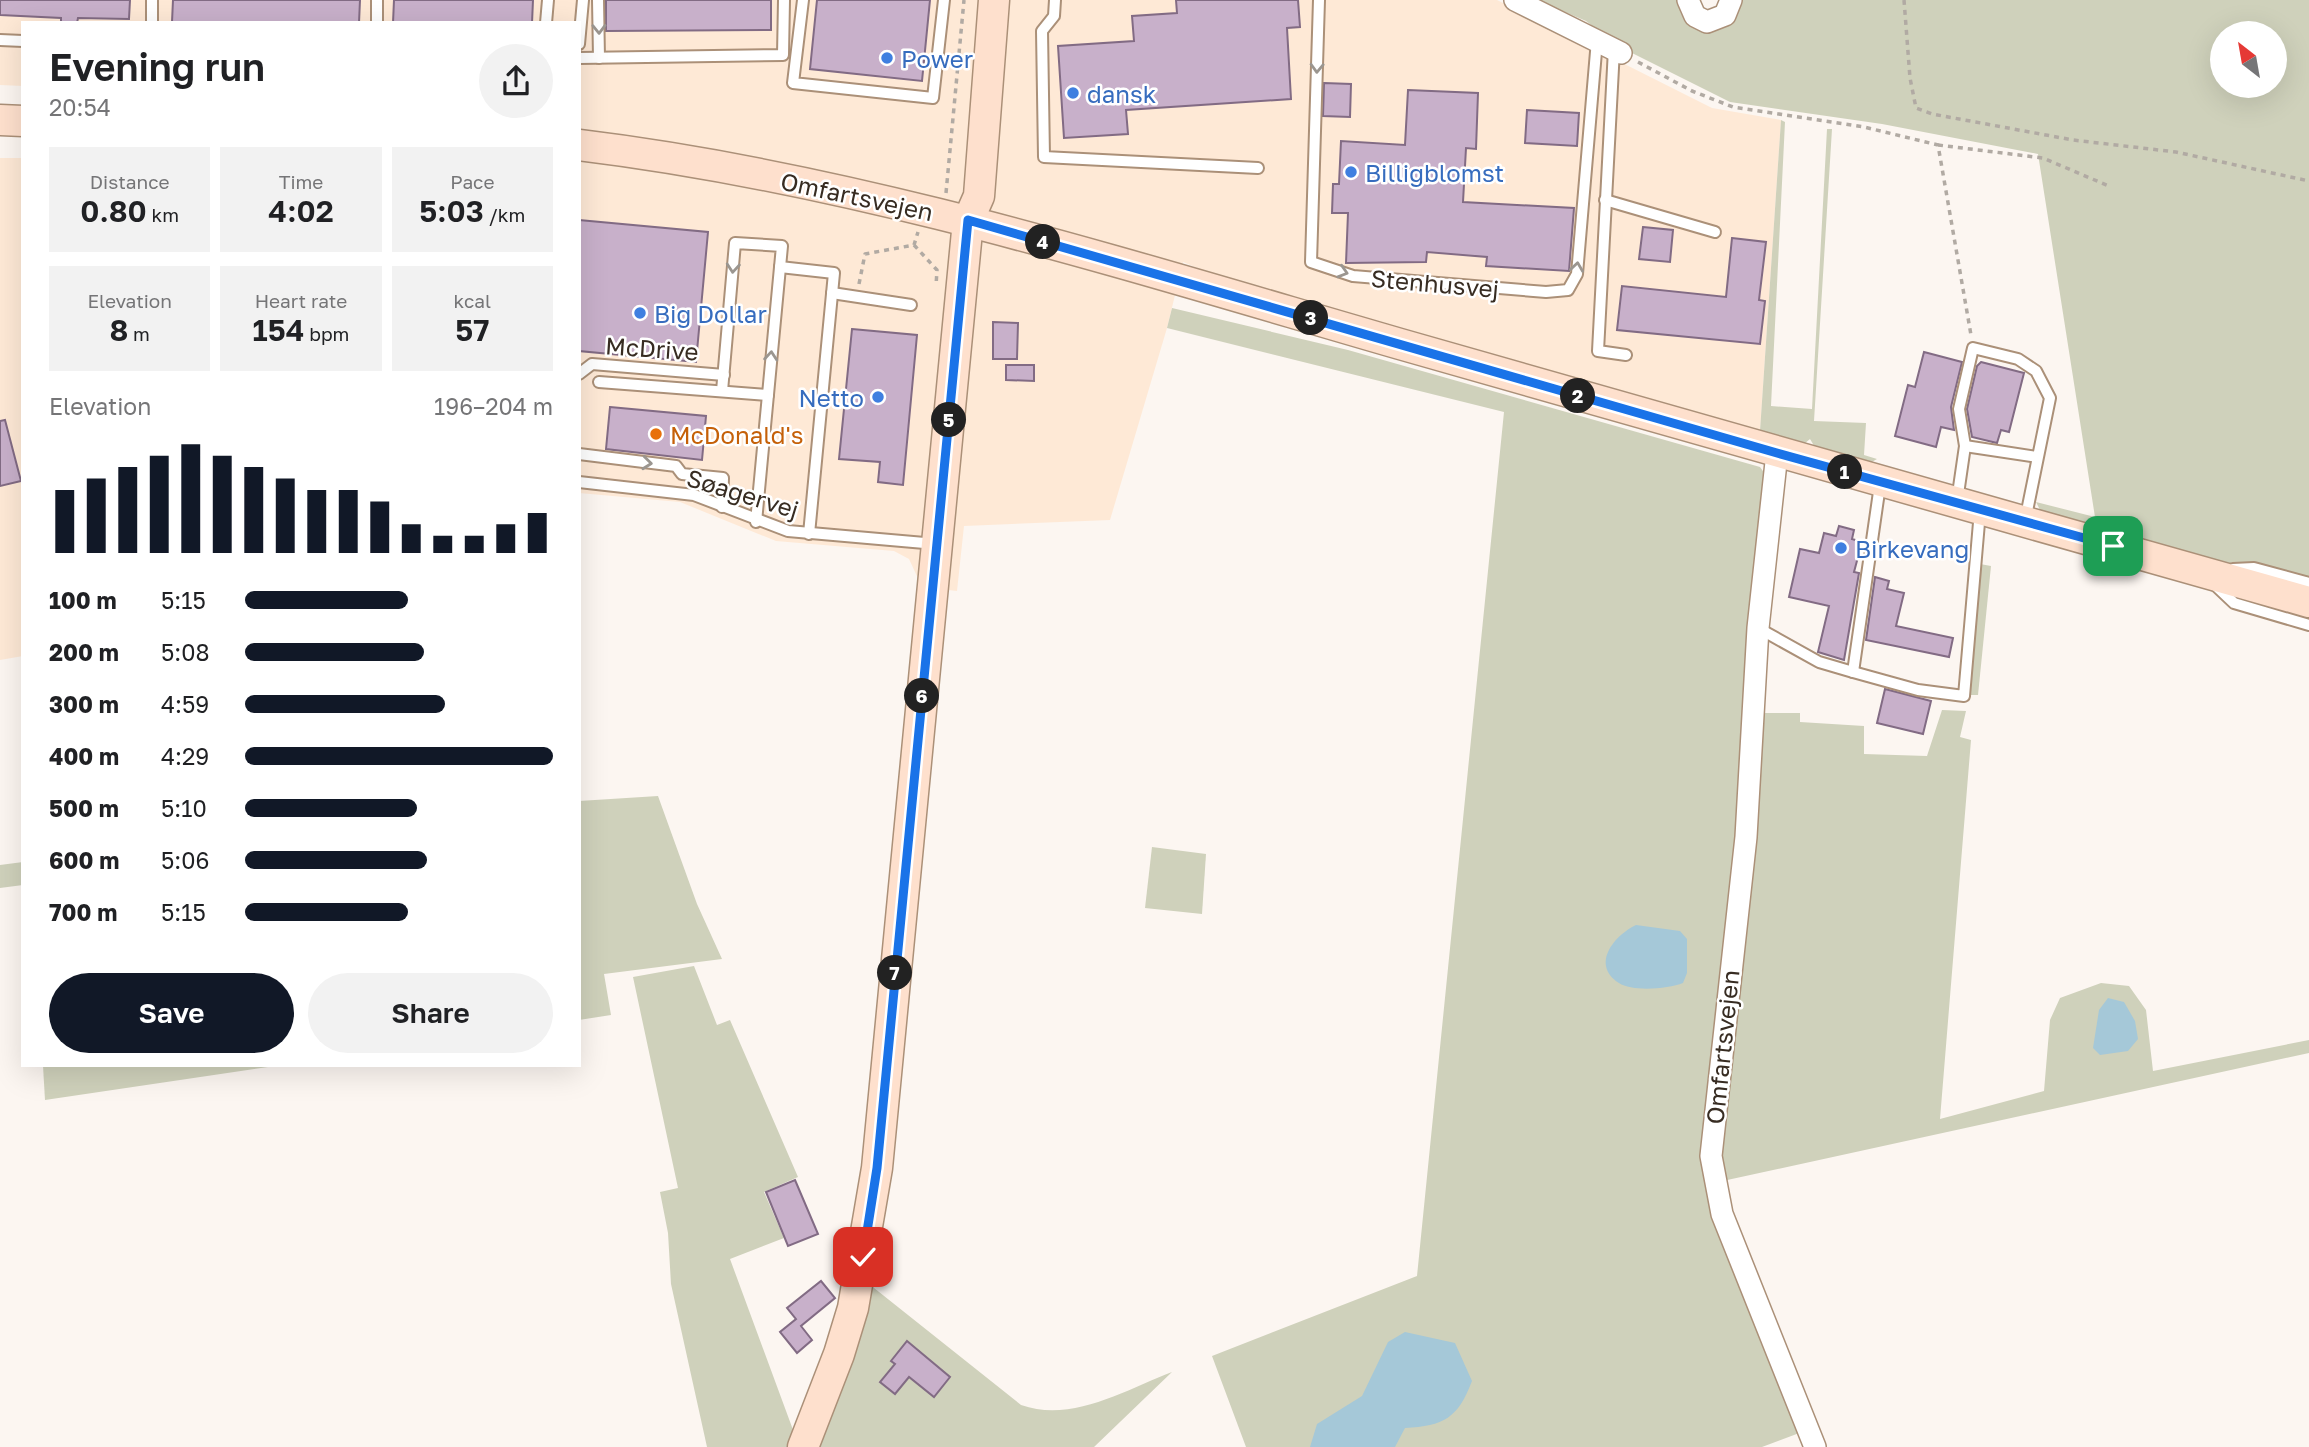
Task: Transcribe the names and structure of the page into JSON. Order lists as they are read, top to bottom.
{
  "streets": {
    "main road": ["Omfartsvejen"],
    "lane": ["Stenhusvej", "McDrive", "Søagervej"]
  },
  "places": [
    "Power",
    "dansk",
    "Billigblomst",
    "Big Dollar",
    "Netto",
    "McDonald's",
    "Birkevang"
  ],
  "north": "top left",
  "page": {
    "heading": ["Evening run", "20:54"],
    "stats": [
      ["Distance", "0.80 km"],
      ["Time", "4:02"],
      ["Pace", "5:03 /km"],
      ["Elevation", "8 m"],
      ["Heart rate", "154 bpm"],
      ["kcal", "57"]
    ],
    "pins": [
      "4",
      "3",
      "2",
      "5",
      "1",
      "6",
      "7"
    ],
    "chart": ["Elevation", "196–204 m"],
    "list": [
      {
        "name": "100 m",
        "note": "5:15"
      },
      {
        "name": "200 m",
        "note": "5:08"
      },
      {
        "name": "300 m",
        "note": "4:59"
      },
      {
        "name": "400 m",
        "note": "4:29"
      },
      {
        "name": "500 m",
        "note": "5:10"
      },
      {
        "name": "600 m",
        "note": "5:06"
      },
      {
        "name": "700 m",
        "note": "5:15"
      }
    ],
    "buttons": ["Save", "Share"]
  }
}
